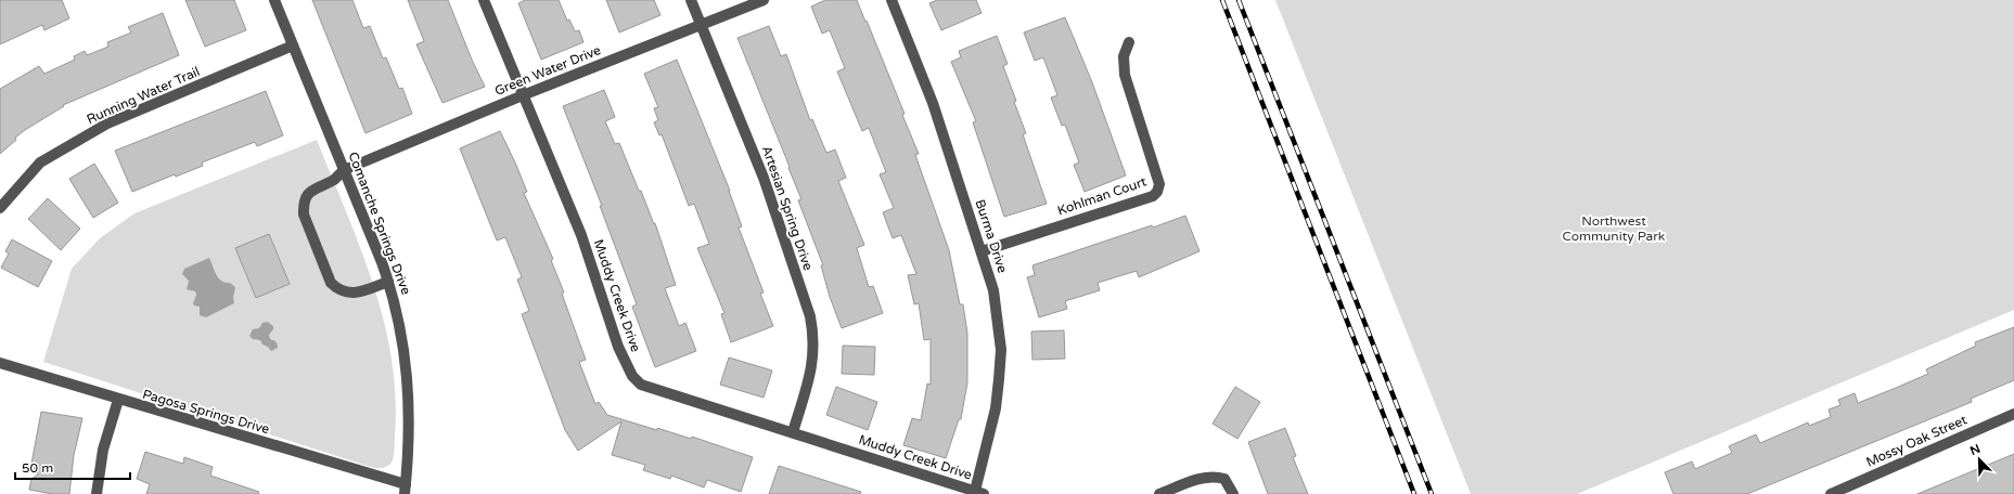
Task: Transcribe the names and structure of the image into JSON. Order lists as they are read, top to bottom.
{
  "streets": {
    "street": [
      "Green Water Drive",
      "Running Water Trail",
      "Kohlman Court",
      "Artesian Spring Drive",
      "Comanche Springs Drive",
      "Burma Drive",
      "Muddy Creek Drive",
      "Pagosa Springs Drive",
      "Mossy Oak Street"
    ]
  },
  "crossings": [
    ["Green Water Drive", "Artesian Spring Drive"],
    ["Green Water Drive", "Comanche Springs Drive"],
    ["Green Water Drive", "Muddy Creek Drive"],
    ["Running Water Trail", "Comanche Springs Drive"],
    ["Kohlman Court", "Burma Drive"],
    ["Artesian Spring Drive", "Muddy Creek Drive"],
    ["Comanche Springs Drive", "Pagosa Springs Drive"],
    ["Burma Drive", "Muddy Creek Drive"]
  ],
  "parks": ["Northwest Community Park"],
  "scale_bar": "50 m",
  "north": "top left"
}
